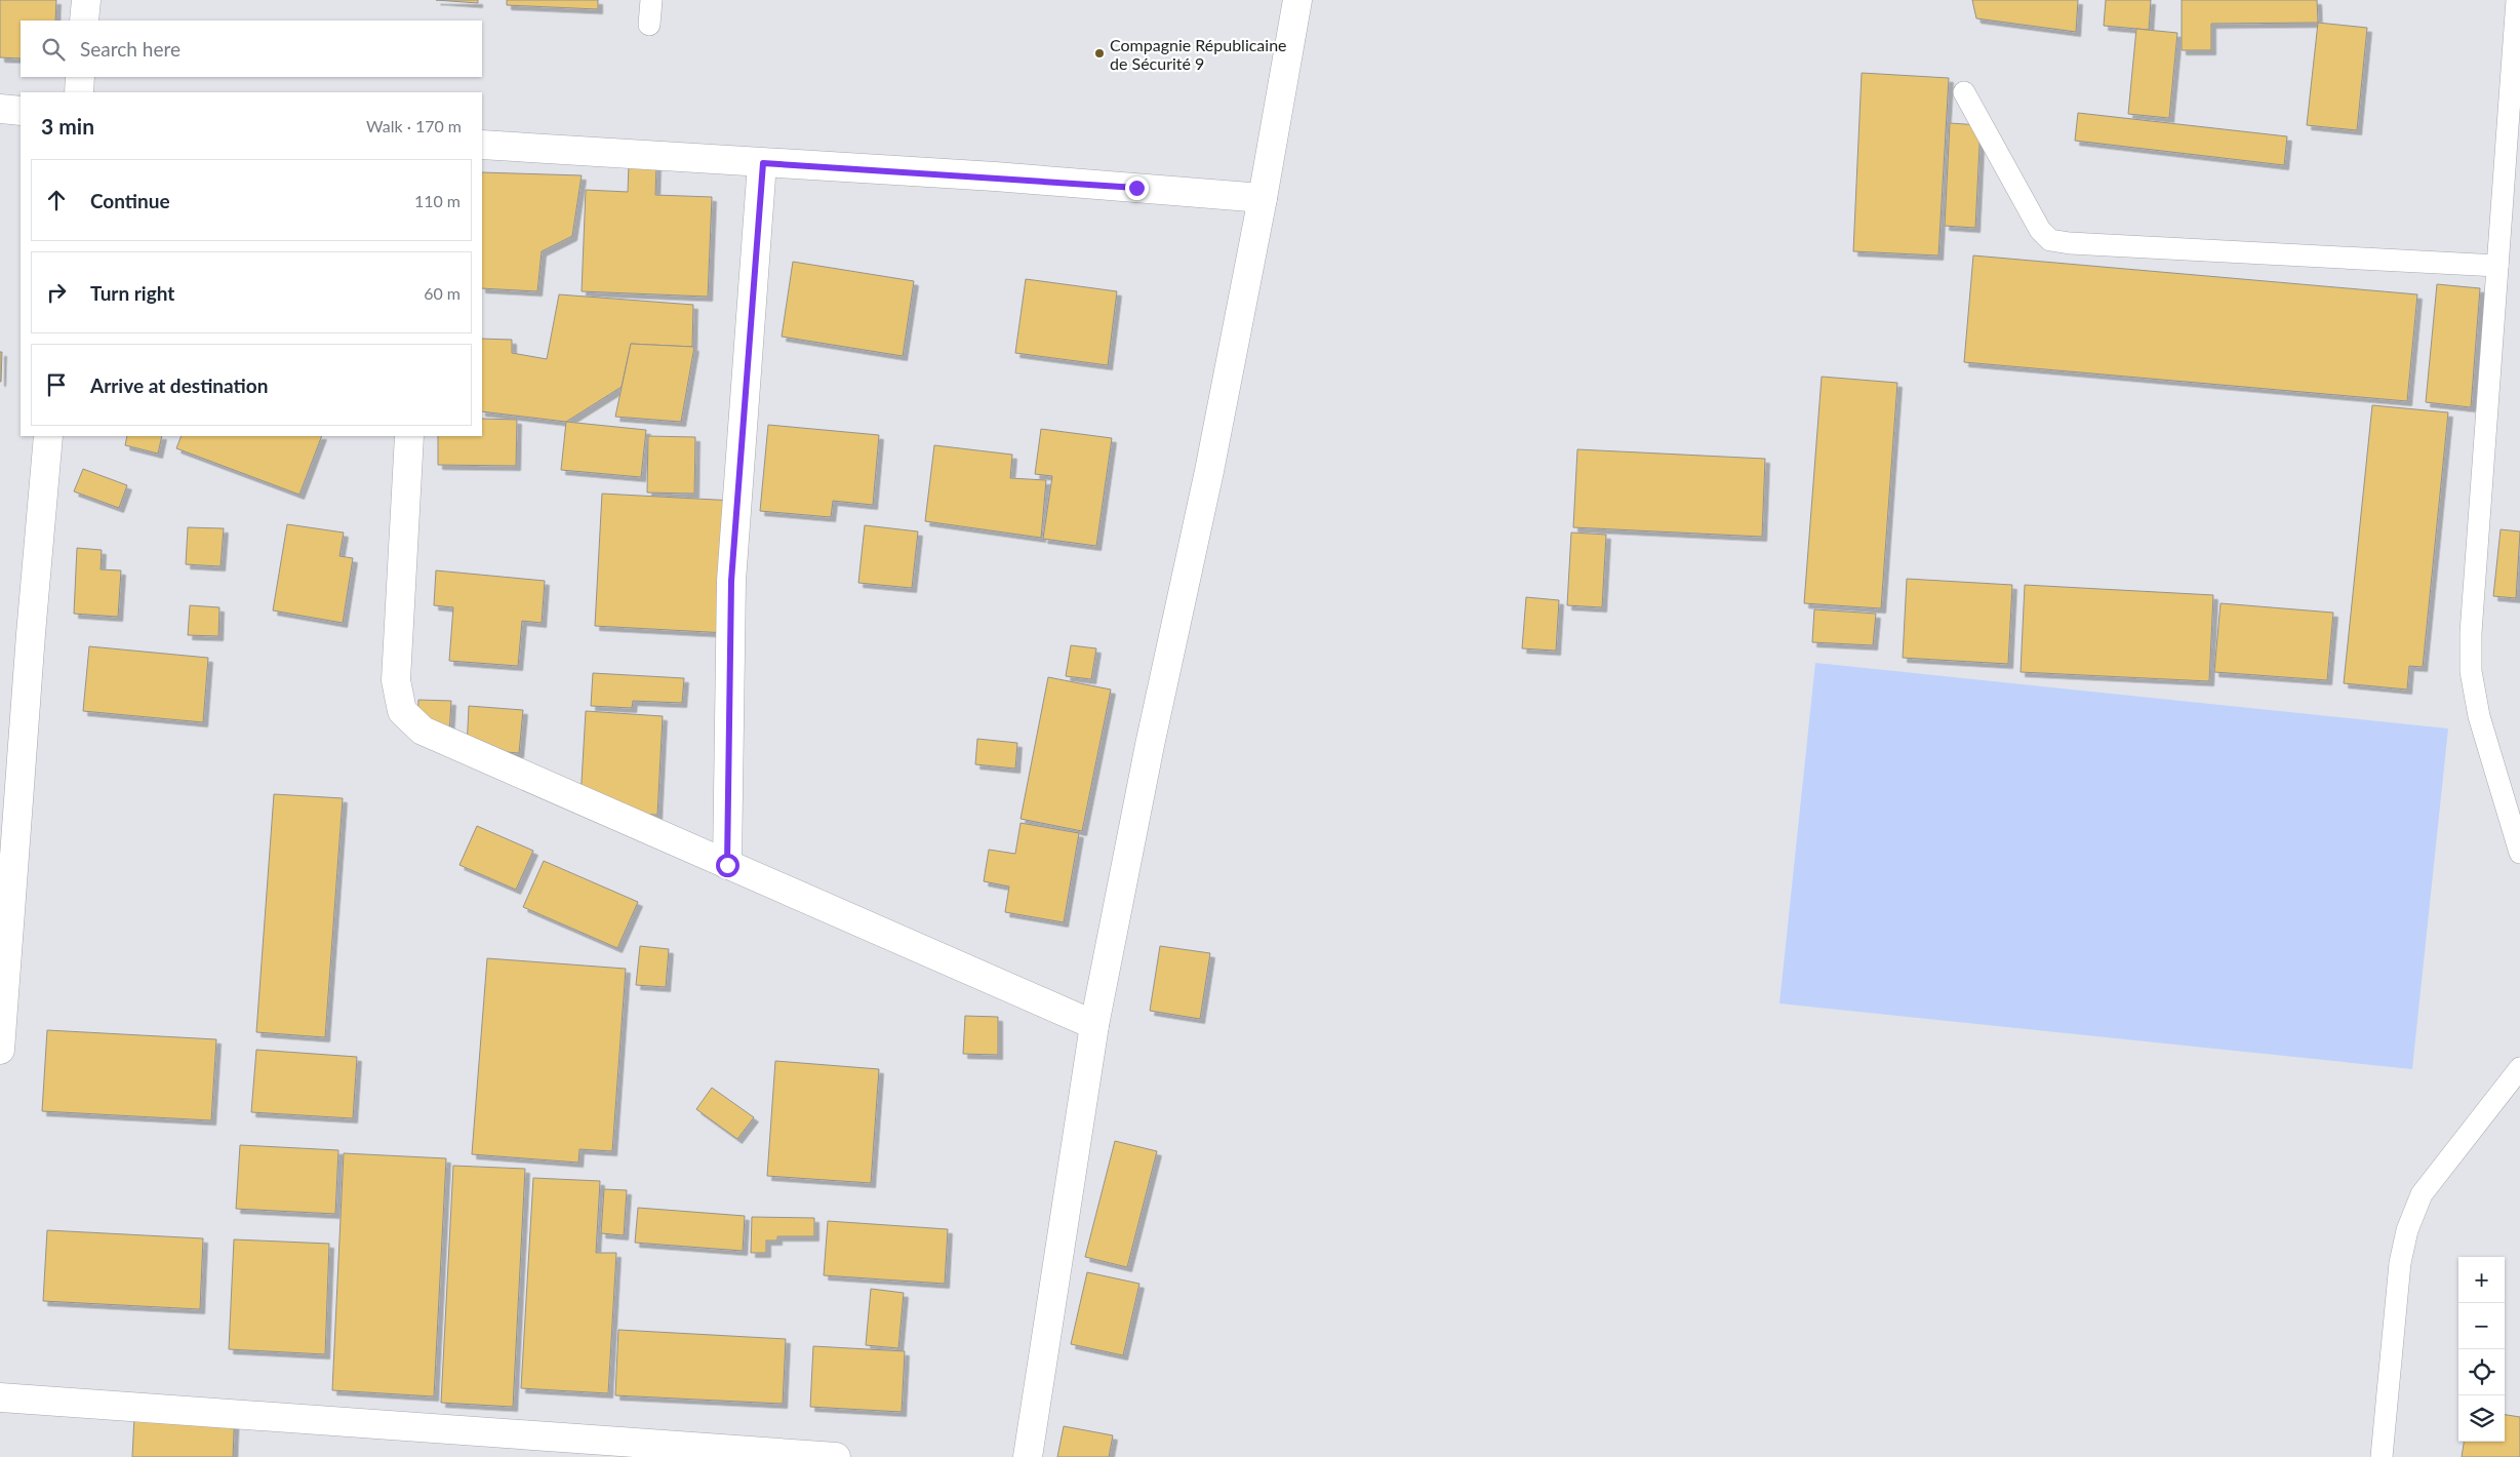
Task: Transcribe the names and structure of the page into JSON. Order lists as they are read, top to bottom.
{
  "places": ["Compagnie Républicaine de Sécurité 9"],
  "page": {
    "search": "Search here",
    "heading": ["3 min", "Walk · 170 m"],
    "list": [
      ["Continue", "110 m"],
      ["Turn right", "60 m"],
      "Arrive at destination"
    ],
    "map_buttons": ["+", "−"]
  }
}
